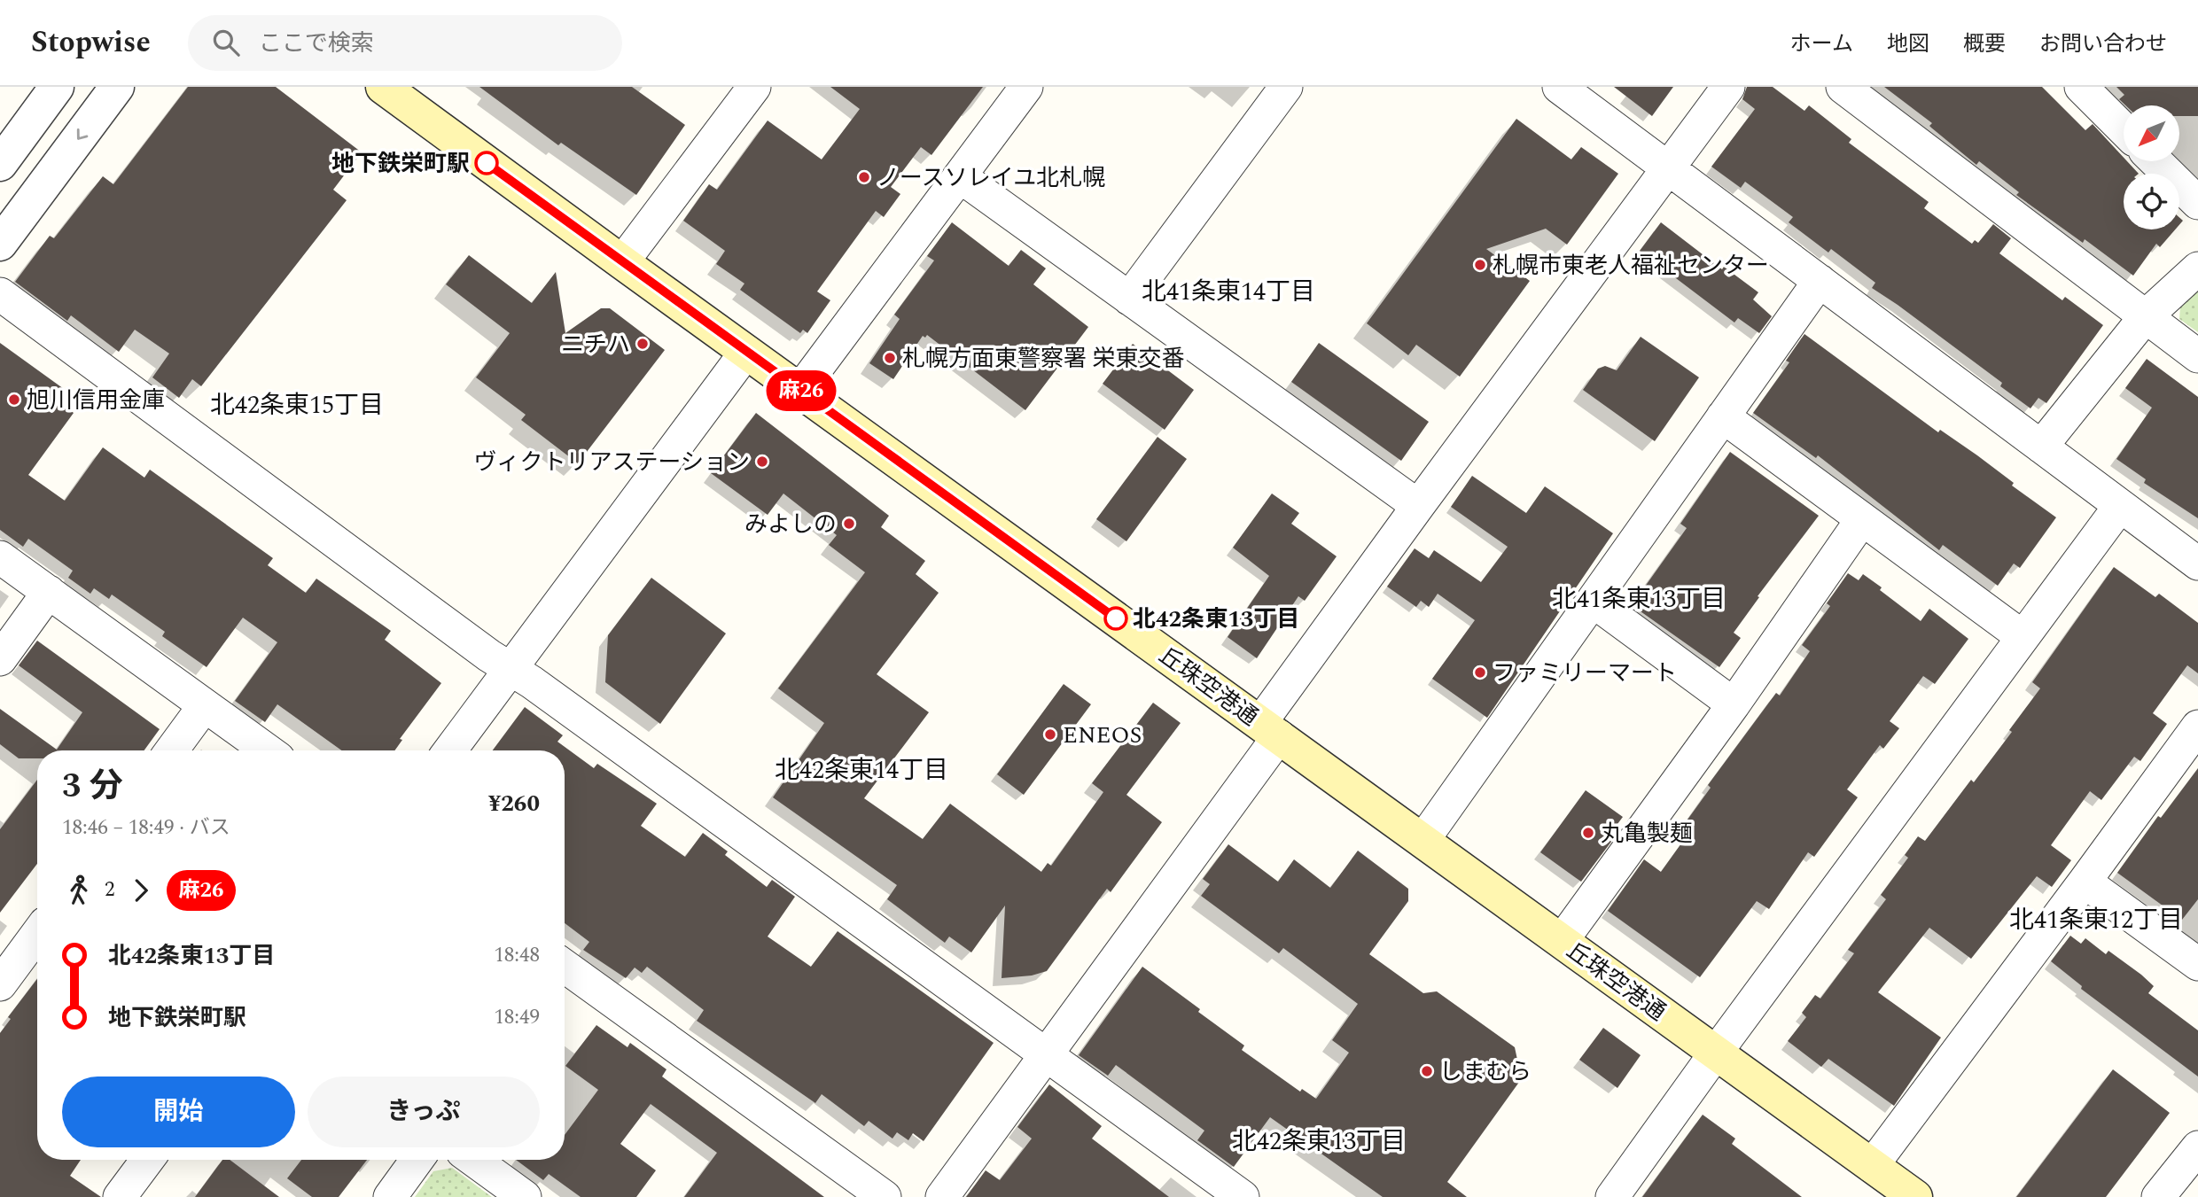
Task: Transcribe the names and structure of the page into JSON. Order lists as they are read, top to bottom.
{
  "streets": {
    "main road": ["丘珠空港通"]
  },
  "districts": [
    "北41条東14丁目",
    "北42条東15丁目",
    "北41条東13丁目",
    "北42条東14丁目",
    "北41条東12丁目",
    "北42条東13丁目"
  ],
  "places": [
    "地下鉄栄町駅",
    "ノースソレイユ北札幌",
    "札幌市東老人福祉センター",
    "ニチハ",
    "札幌方面東警察署 栄東交番",
    "旭川信用金庫",
    "ヴィクトリアステーション",
    "みよしの",
    "北42条東13丁目",
    "ファミリーマート",
    "ENEOS",
    "丸亀製麺",
    "しまむら"
  ],
  "lines": ["bus line 麻26"],
  "north": "bottom left",
  "page": {
    "header": "Stopwise",
    "search": "ここで検索",
    "nav": [
      "ホーム",
      "地図",
      "概要",
      "お問い合わせ"
    ],
    "on_map": "麻26",
    "heading": ["3 分", "18:46 – 18:49 · バス", "¥260"],
    "legs": ["2", "麻26"],
    "list": [
      {
        "name": "北42条東13丁目",
        "value": "18:48"
      },
      {
        "name": "地下鉄栄町駅",
        "value": "18:49"
      }
    ],
    "buttons": ["開始", "きっぷ"]
  }
}
